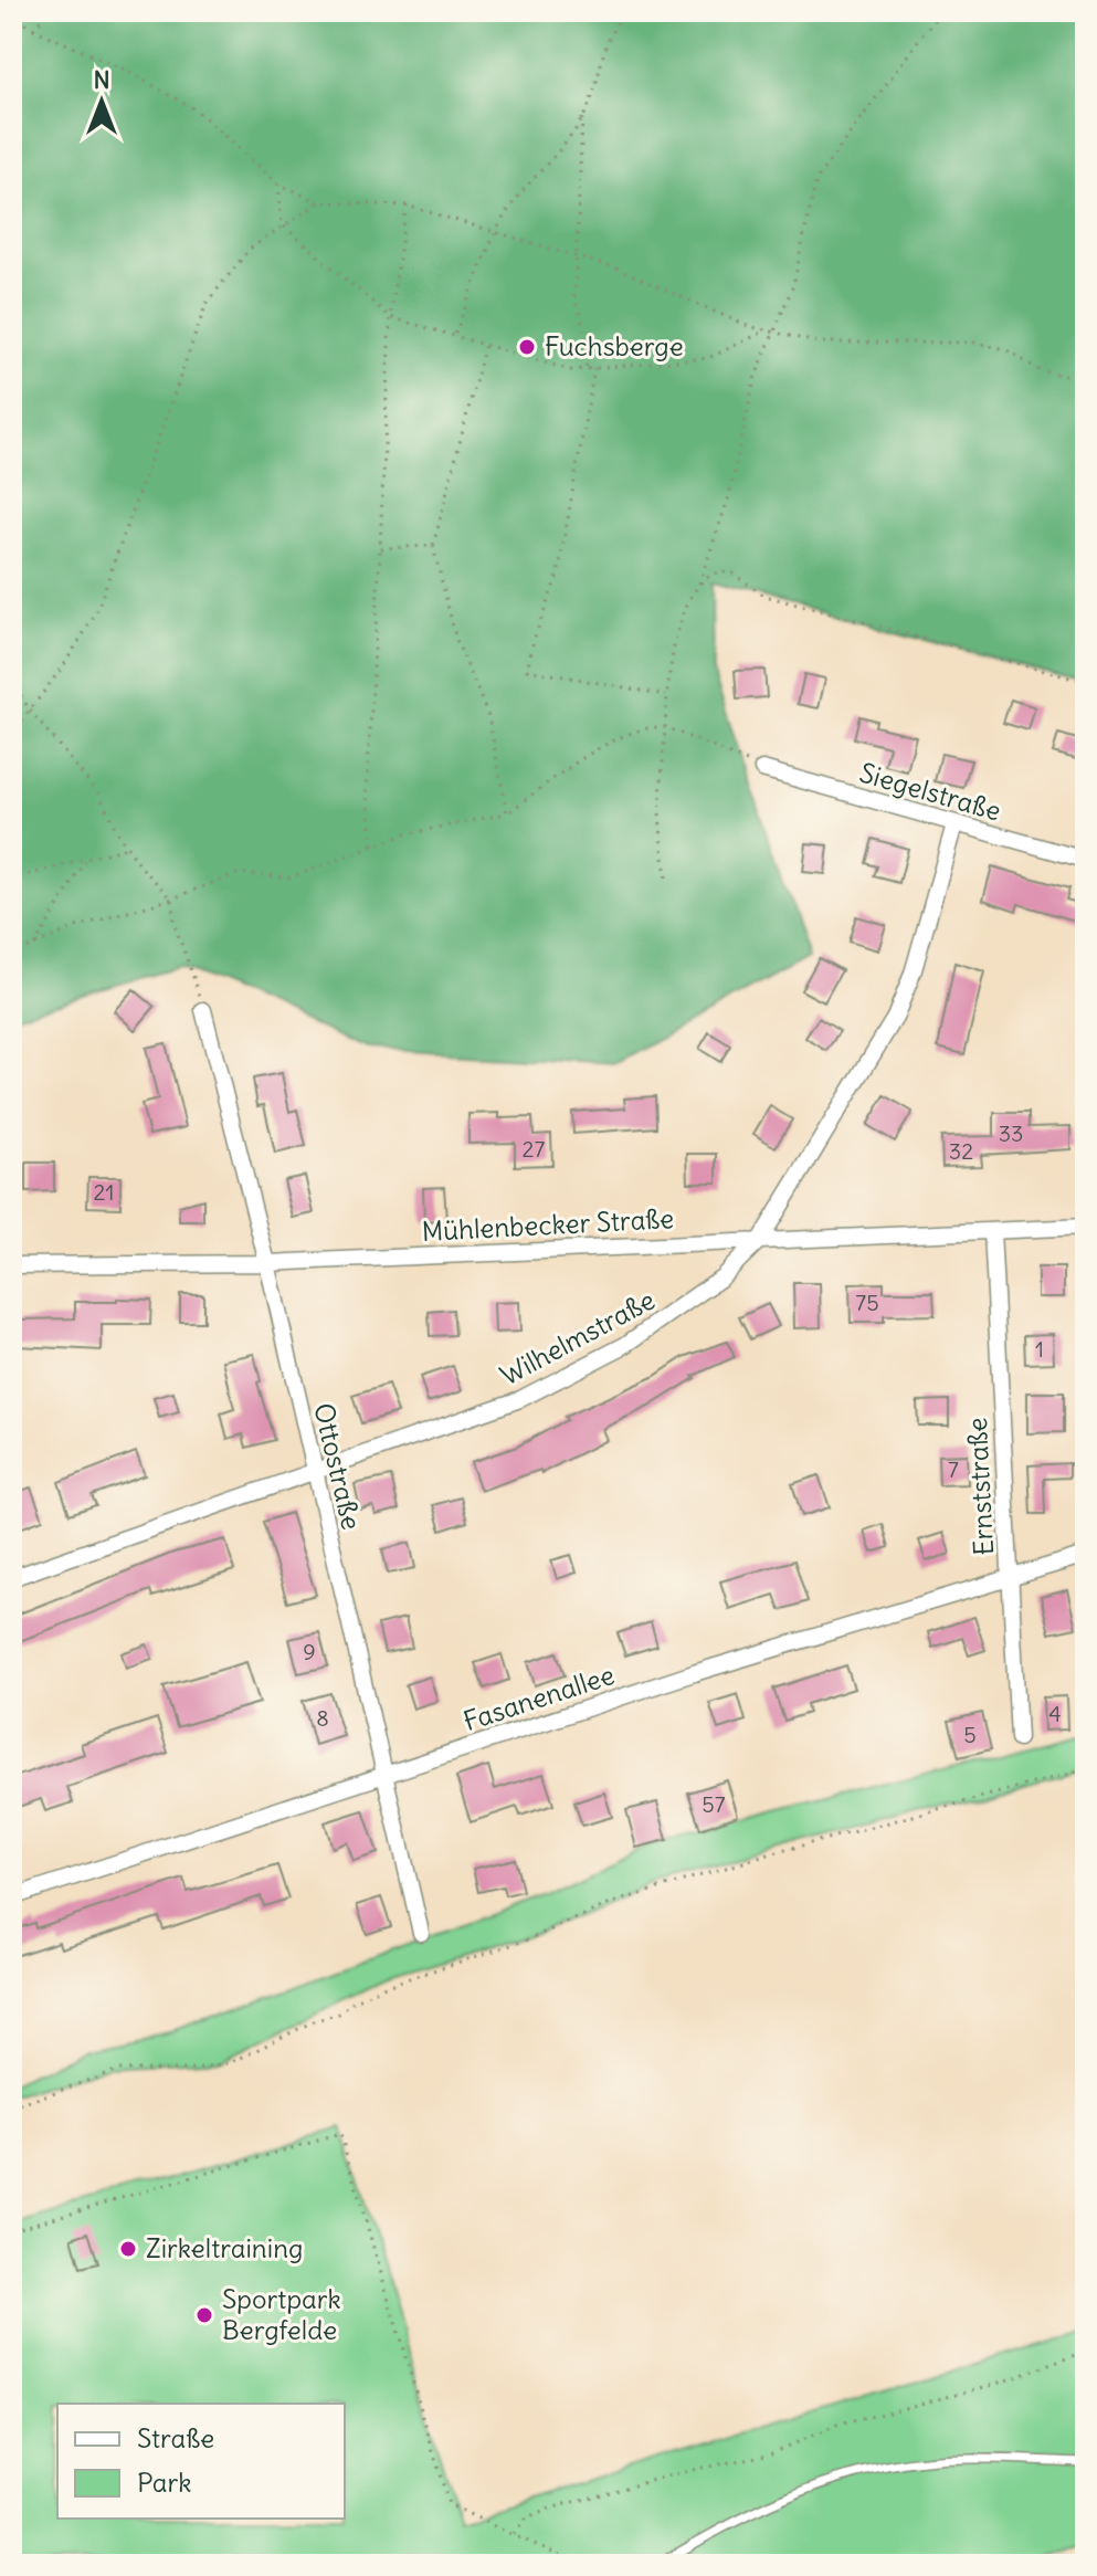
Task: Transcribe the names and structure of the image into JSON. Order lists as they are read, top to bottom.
{
  "streets": {
    "street": [
      "Siegelstraße",
      "Mühlenbecker Straße",
      "Wilhelmstraße",
      "Ottostraße",
      "Ernststraße",
      "Fasanenallee"
    ]
  },
  "crossings": [
    ["Siegelstraße", "Wilhelmstraße"],
    ["Mühlenbecker Straße", "Wilhelmstraße"],
    ["Mühlenbecker Straße", "Ottostraße"],
    ["Mühlenbecker Straße", "Ernststraße"],
    ["Wilhelmstraße", "Ottostraße"],
    ["Ottostraße", "Fasanenallee"],
    ["Ernststraße", "Fasanenallee"]
  ],
  "places": ["Fuchsberge", "Zirkeltraining", "Sportpark Bergfelde"],
  "house_numbers": [
    "33",
    "27",
    "32",
    "21",
    "75",
    "1",
    "7",
    "9",
    "4",
    "8",
    "5",
    "57"
  ],
  "legend": ["Straße", "Park"],
  "north": "top"
}
